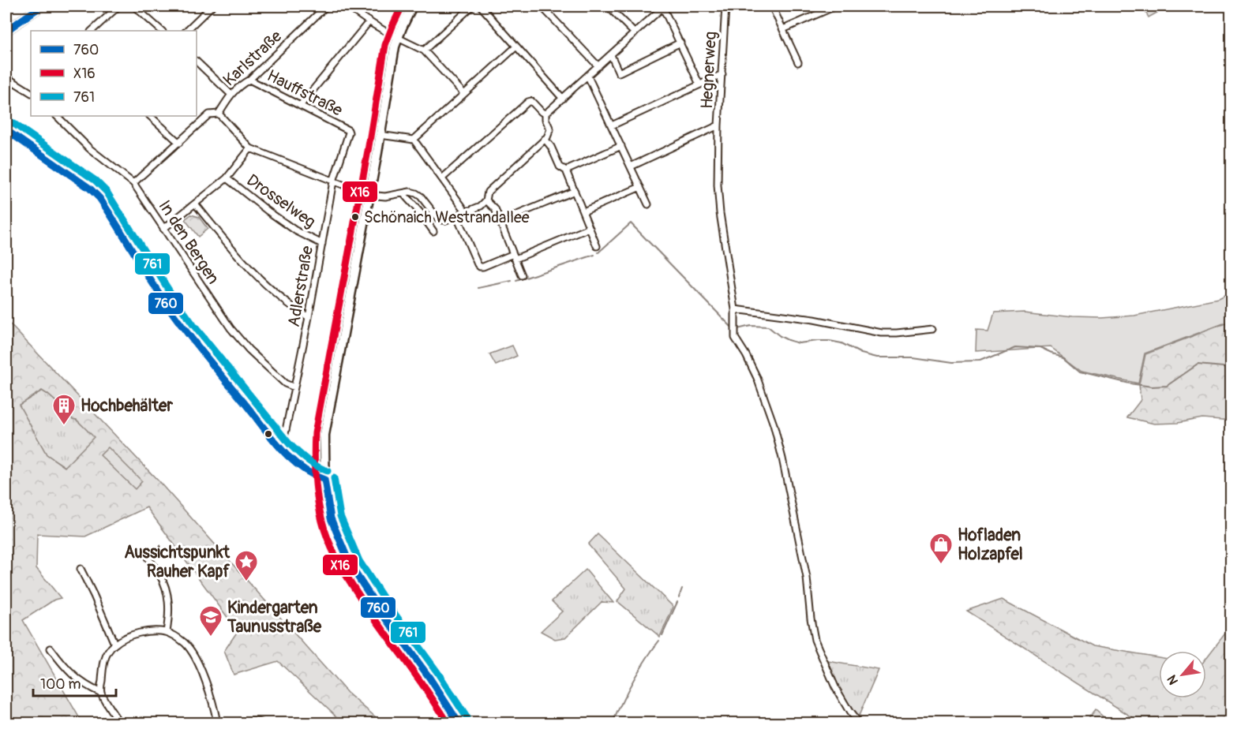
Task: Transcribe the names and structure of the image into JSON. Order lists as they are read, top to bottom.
{
  "streets": {
    "street": [
      "Karlstraße",
      "Hegnerweg",
      "Hauffstraße",
      "Drosselweg",
      "In den Bergen",
      "Adlerstraße"
    ]
  },
  "crossings": [
    ["Karlstraße", "Hauffstraße"],
    ["Karlstraße", "In den Bergen"],
    ["Hauffstraße", "Adlerstraße"],
    ["Drosselweg", "Adlerstraße"],
    ["In den Bergen", "Adlerstraße"]
  ],
  "places": {
    "other": ["Schönaich Westrandallee"],
    "building": ["Hochbehälter"],
    "shop": ["Hofladen Holzapfel"],
    "place": ["Aussichtspunkt Rauher Kapf"],
    "school or university": ["Kindergarten Taunusstraße"]
  },
  "lines": ["transit line 760", "transit line X16", "transit line 761"],
  "legend": ["760", "X16", "761"],
  "scale_bar": "100 m",
  "north": "bottom left"
}
